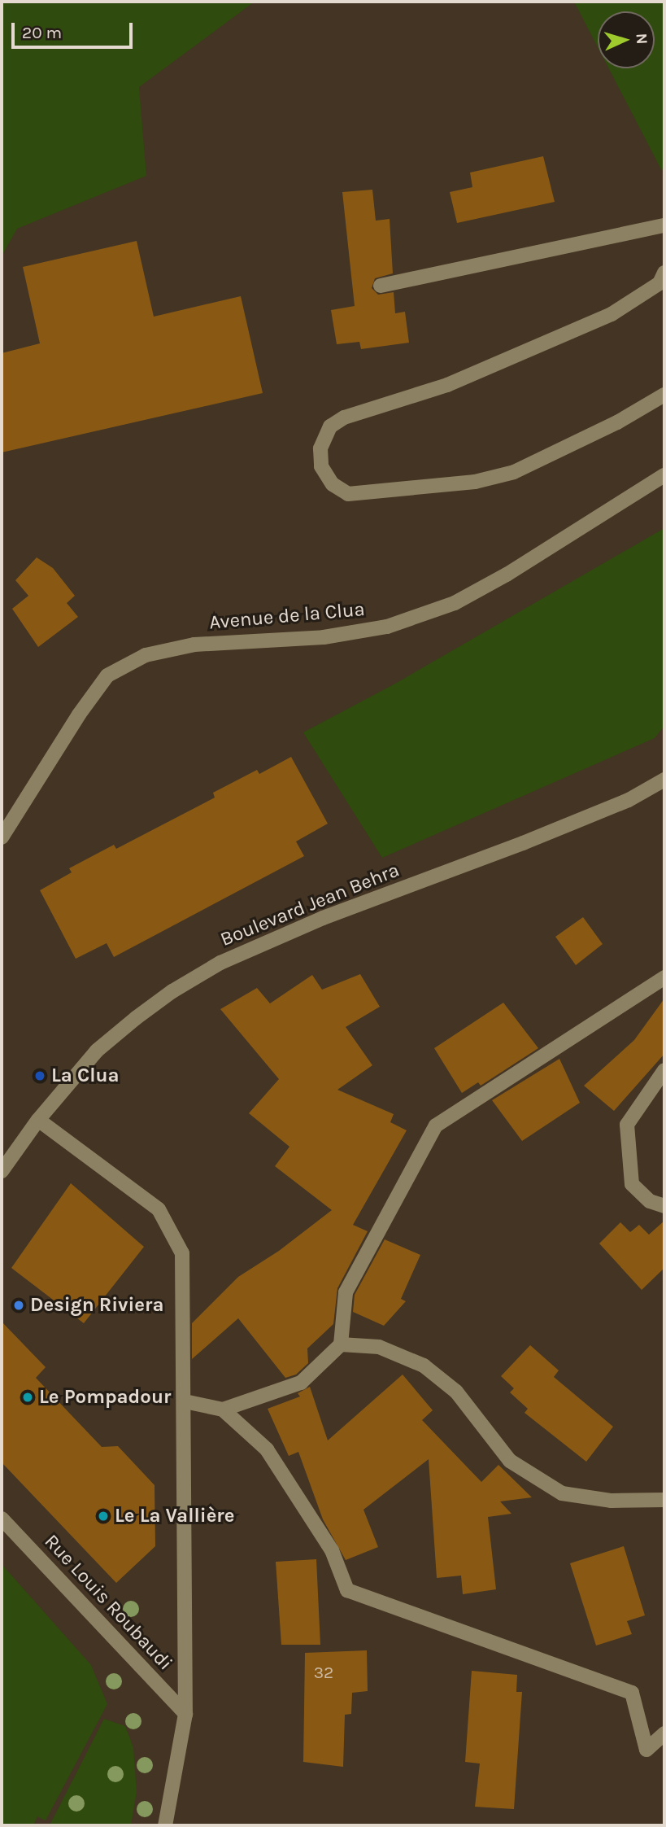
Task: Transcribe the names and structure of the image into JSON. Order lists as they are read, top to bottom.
{
  "streets": {
    "street": ["Avenue de la Clua", "Boulevard Jean Behra", "Rue Louis Roubaudi"]
  },
  "places": [
    "La Clua",
    "Design Riviera",
    "Le Pompadour",
    "Le La Vallière"
  ],
  "house_numbers": ["32"],
  "scale_bar": "20 m",
  "north": "right"
}
